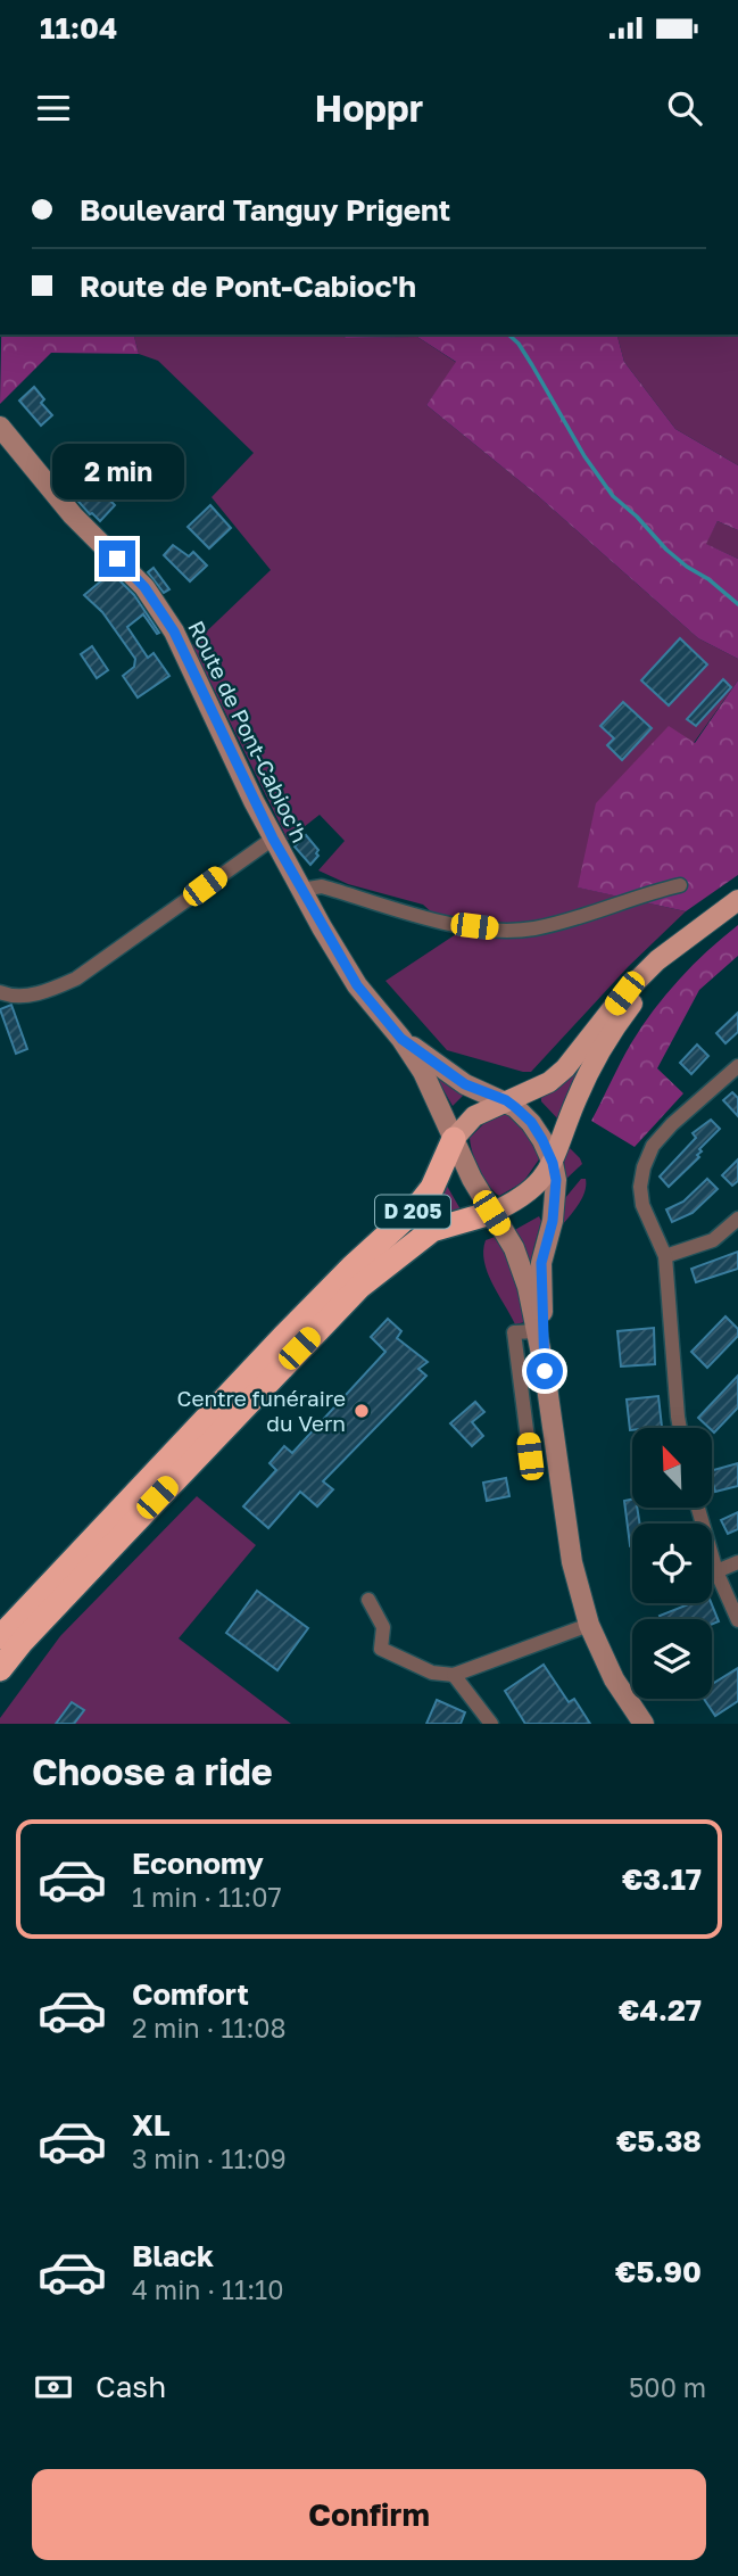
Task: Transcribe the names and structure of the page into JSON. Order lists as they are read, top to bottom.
{
  "streets": {
    "highway": ["D 205"],
    "street": ["Route de Pont-Cabioc'h"]
  },
  "crossings": [
    ["Route de Pont-Cabioc'h", "D 205"]
  ],
  "places": ["Centre funéraire du Vern"],
  "north": "top left",
  "page": {
    "status": "11:04",
    "header": "Hoppr",
    "banner": ["Boulevard Tanguy Prigent", "Route de Pont-Cabioc'h"],
    "bubble": "2 min",
    "heading": "Choose a ride",
    "list": [
      {
        "name": "Economy",
        "note": "1 min · 11:07",
        "value": "€3.17"
      },
      {
        "name": "Comfort",
        "note": "2 min · 11:08",
        "value": "€4.27"
      },
      {
        "name": "XL",
        "note": "3 min · 11:09",
        "value": "€5.38"
      },
      {
        "name": "Black",
        "note": "4 min · 11:10",
        "value": "€5.90"
      }
    ],
    "pay": ["Cash", "500 m"],
    "buttons": "Confirm"
  }
}
